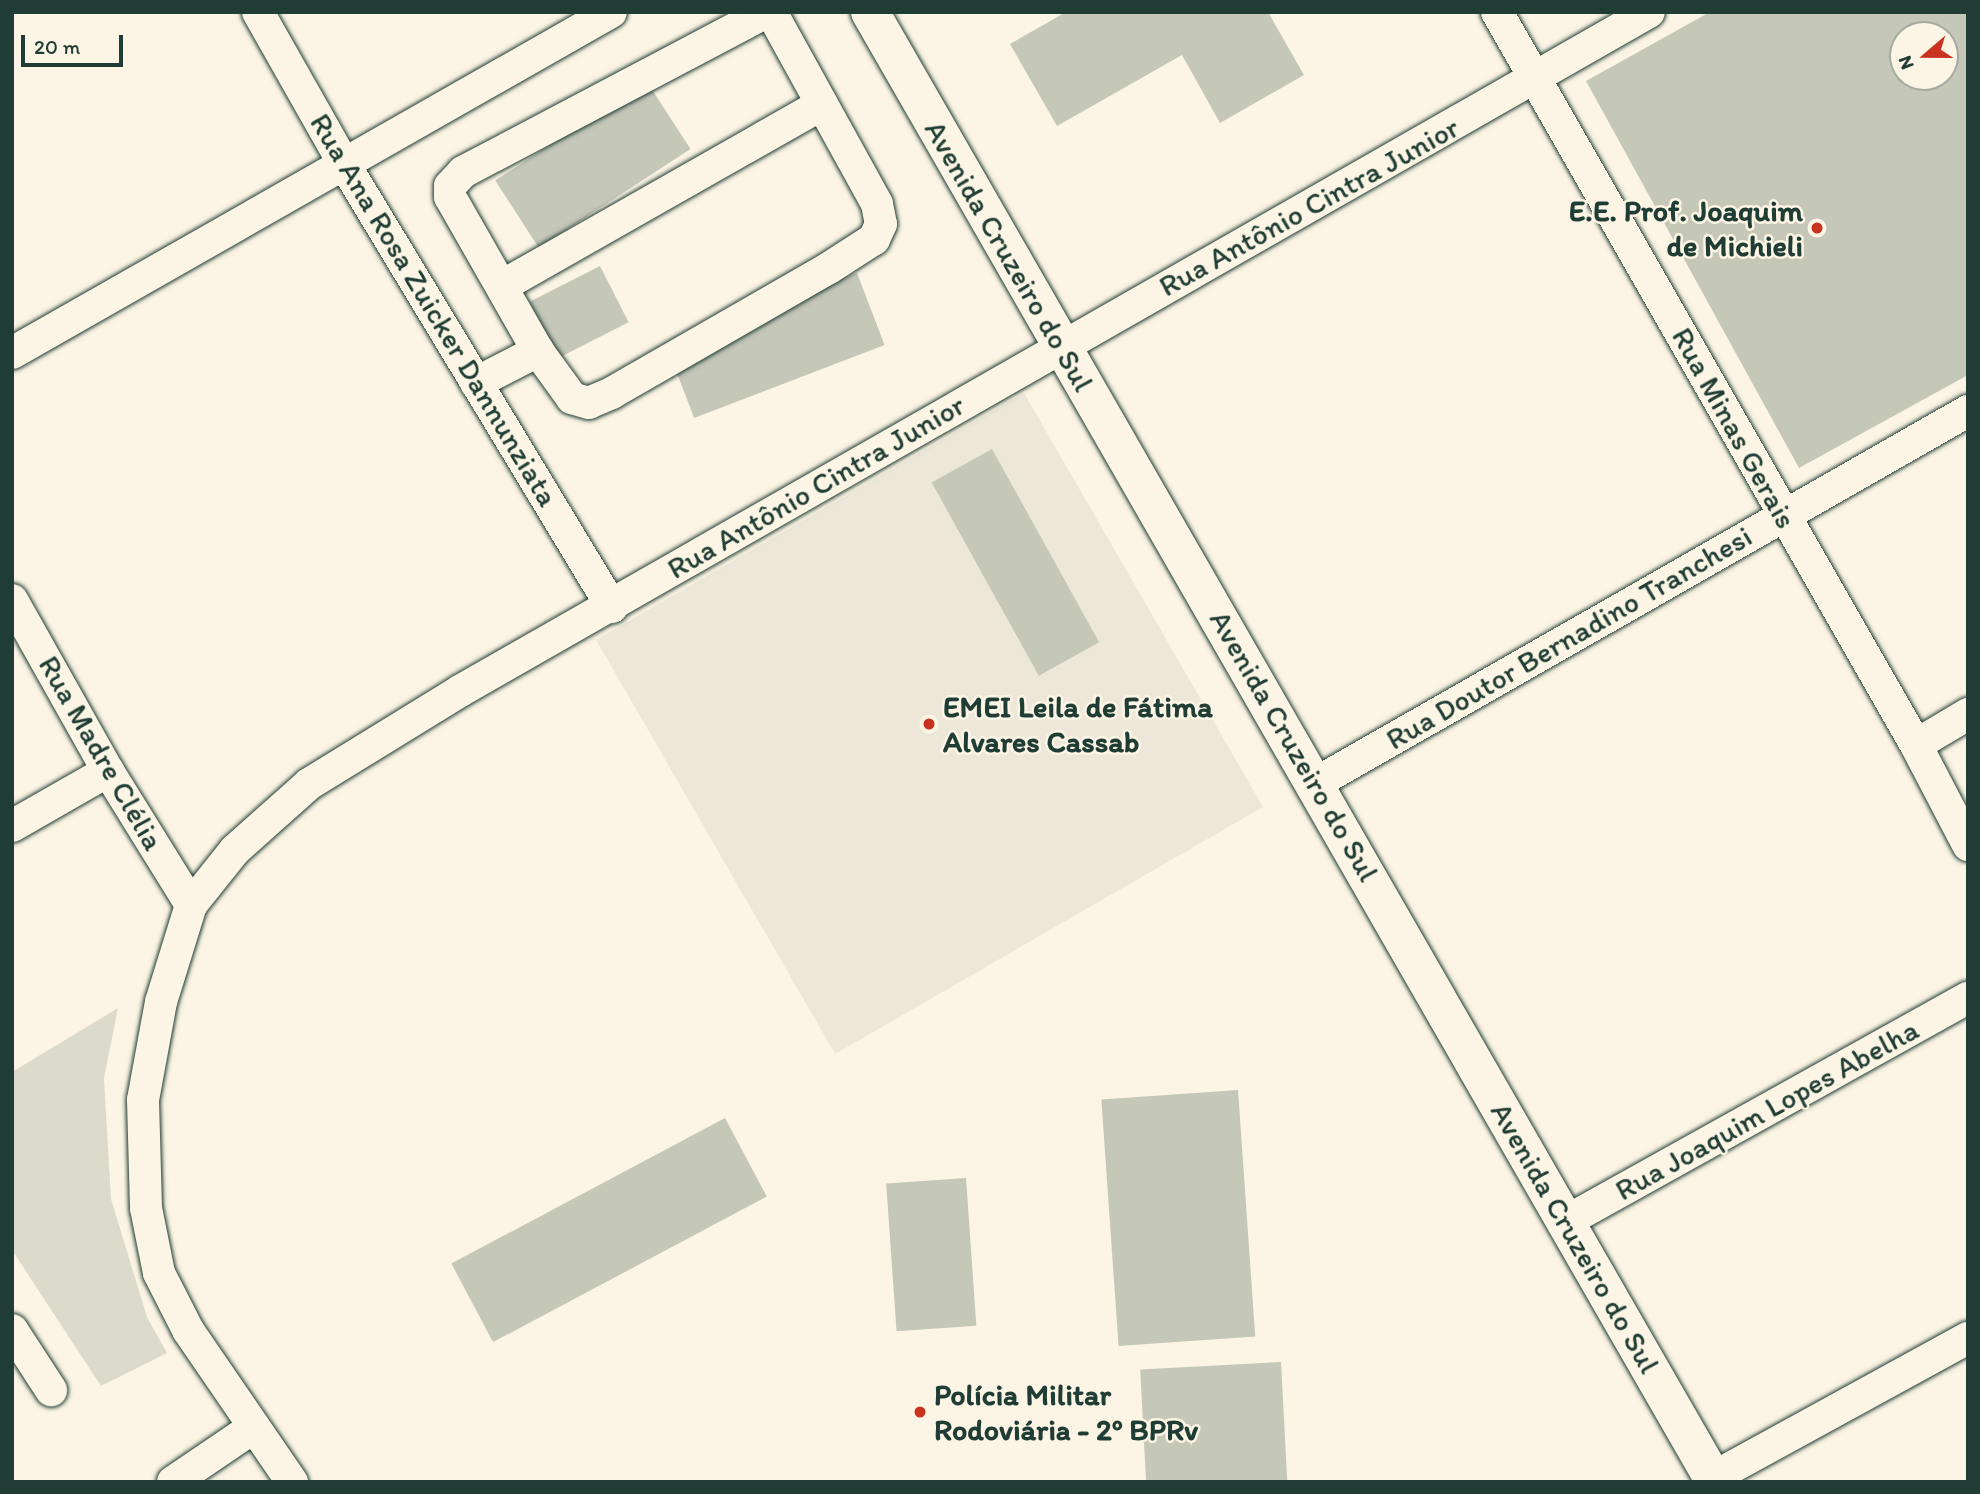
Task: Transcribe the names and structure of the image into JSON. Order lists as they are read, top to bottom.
{
  "streets": {
    "street": [
      "Rua Antônio Cintra Junior",
      "Avenida Cruzeiro do Sul",
      "Rua Ana Rosa Zuicker Dannunziata",
      "Rua Minas Gerais",
      "Rua Doutor Bernadino Tranchesi",
      "Rua Madre Clélia",
      "Rua Joaquim Lopes Abelha"
    ]
  },
  "crossings": [
    ["Rua Antônio Cintra Junior", "Avenida Cruzeiro do Sul"],
    ["Rua Antônio Cintra Junior", "Rua Ana Rosa Zuicker Dannunziata"],
    ["Rua Antônio Cintra Junior", "Rua Minas Gerais"],
    ["Rua Antônio Cintra Junior", "Rua Madre Clélia"],
    ["Avenida Cruzeiro do Sul", "Rua Doutor Bernadino Tranchesi"],
    ["Avenida Cruzeiro do Sul", "Rua Joaquim Lopes Abelha"],
    ["Rua Minas Gerais", "Rua Doutor Bernadino Tranchesi"]
  ],
  "places": ["E.E. Prof. Joaquim de Michieli", "EMEI Leila de Fátima Alvares Cassab", "Polícia Militar Rodoviária - 2º BPRv"],
  "scale_bar": "20 m",
  "north": "left"
}
